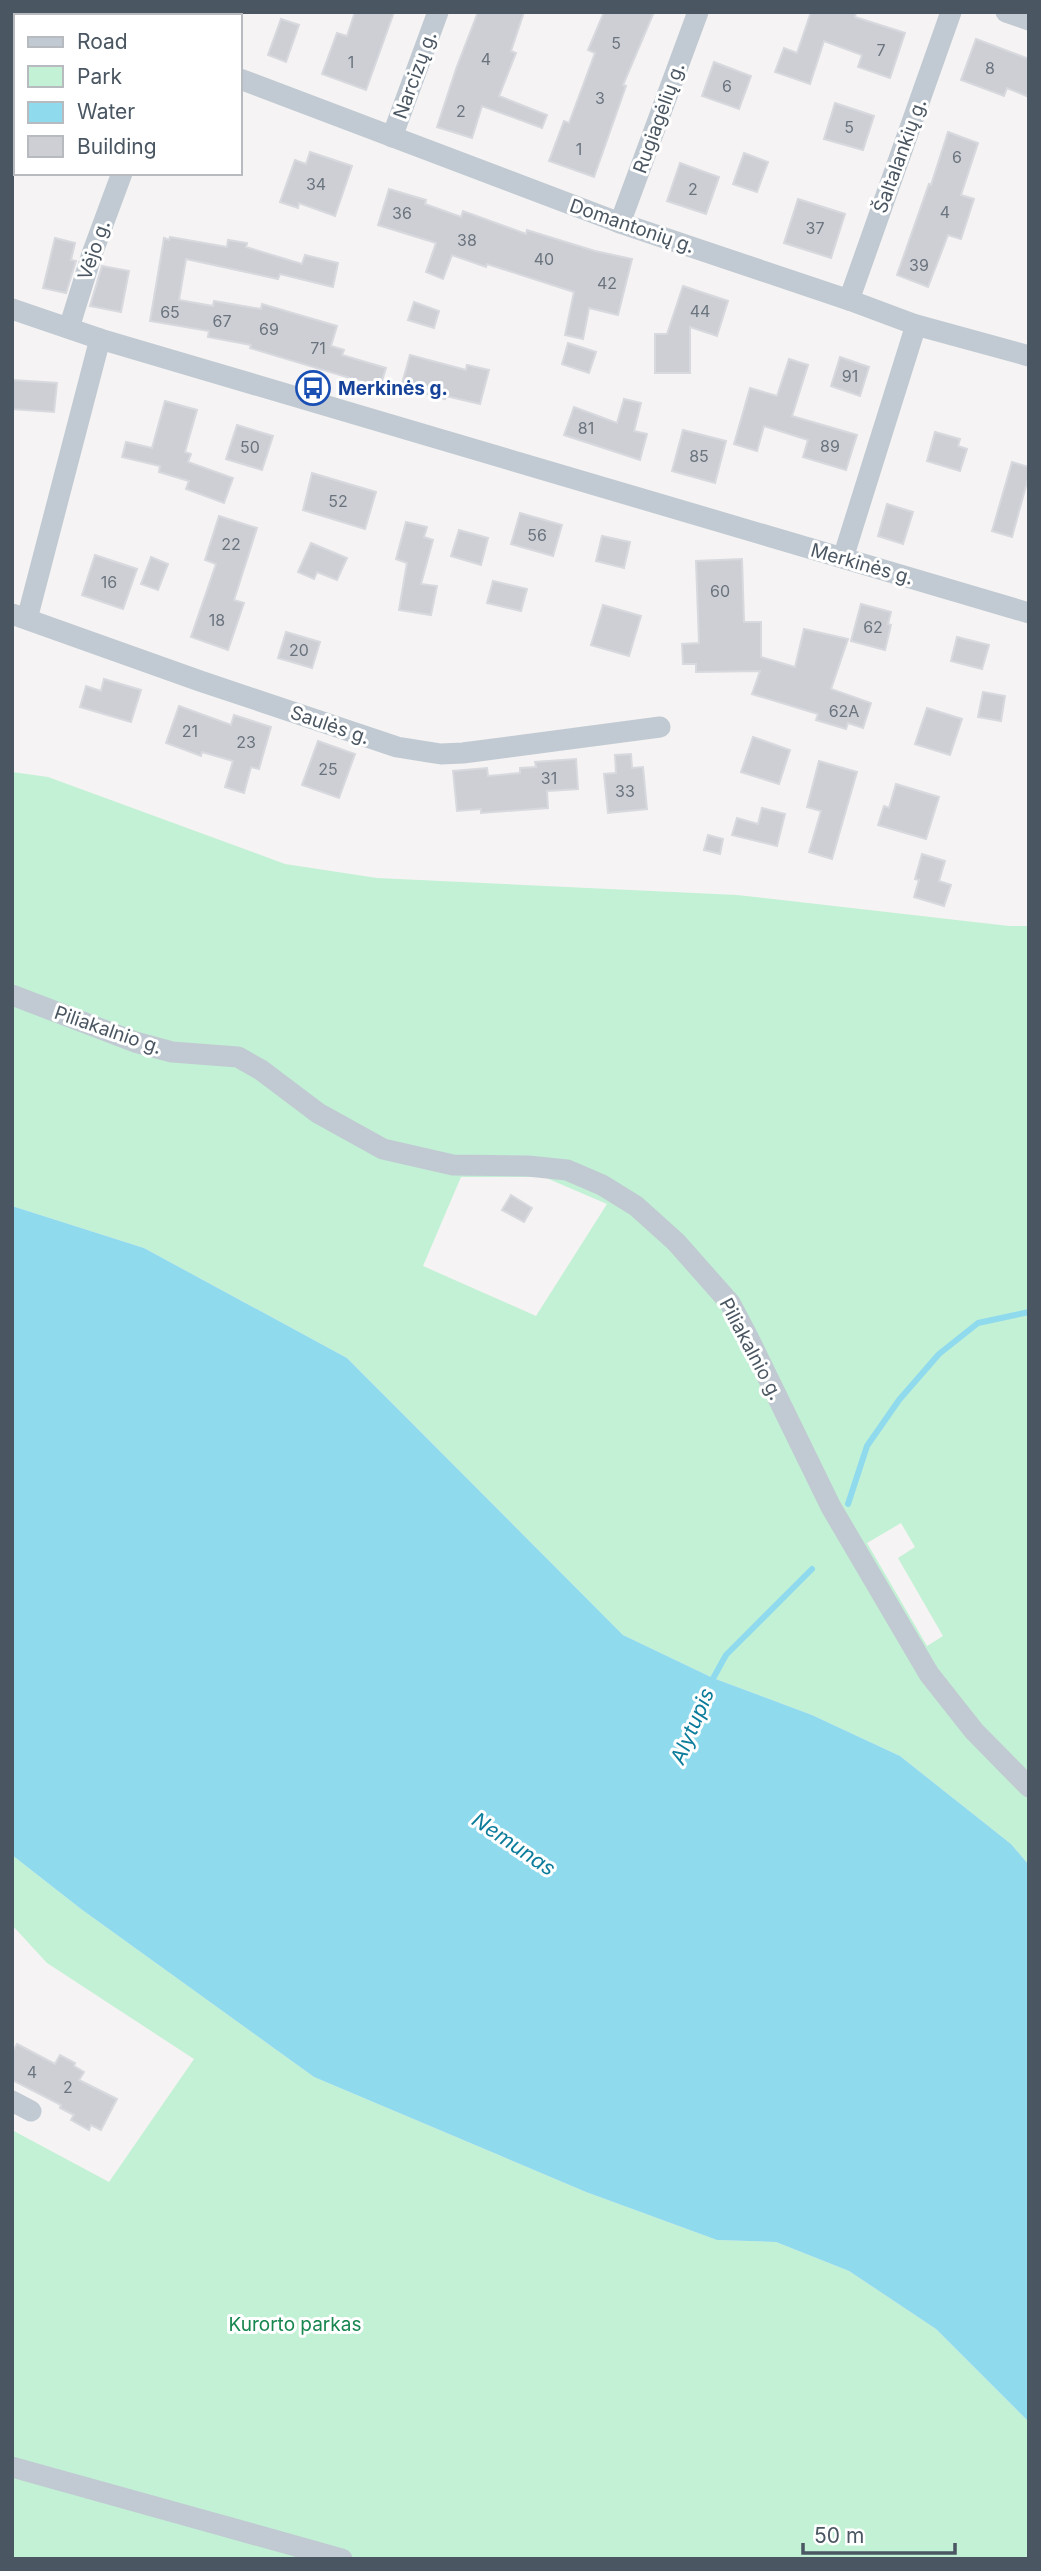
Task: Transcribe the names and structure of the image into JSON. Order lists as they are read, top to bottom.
{
  "streets": {
    "street": [
      "Narcizų g.",
      "Rugiagėlių g.",
      "Šaltalankių g.",
      "Domantonių g.",
      "Vėjo g.",
      "Merkinės g.",
      "Saulės g.",
      "Piliakalnio g."
    ]
  },
  "crossings": [
    ["Narcizų g.", "Domantonių g."],
    ["Rugiagėlių g.", "Domantonių g."],
    ["Šaltalankių g.", "Domantonių g."],
    ["Vėjo g.", "Merkinės g."]
  ],
  "water": ["Alytupis", "Nemunas"],
  "parks": ["Kurorto parkas"],
  "places": {
    "bus stop": ["Merkinės g."]
  },
  "house_numbers": [
    "5",
    "7",
    "4",
    "1",
    "8",
    "6",
    "3",
    "2",
    "5",
    "1",
    "6",
    "34",
    "2",
    "4",
    "36",
    "37",
    "38",
    "40",
    "39",
    "42",
    "44",
    "65",
    "67",
    "69",
    "71",
    "91",
    "81",
    "89",
    "50",
    "85",
    "52",
    "56",
    "22",
    "16",
    "60",
    "18",
    "62",
    "20",
    "62A",
    "21",
    "23",
    "25",
    "31",
    "33",
    "4",
    "2"
  ],
  "legend": [
    "Road",
    "Park",
    "Water",
    "Building"
  ],
  "scale_bar": "50 m"
}
